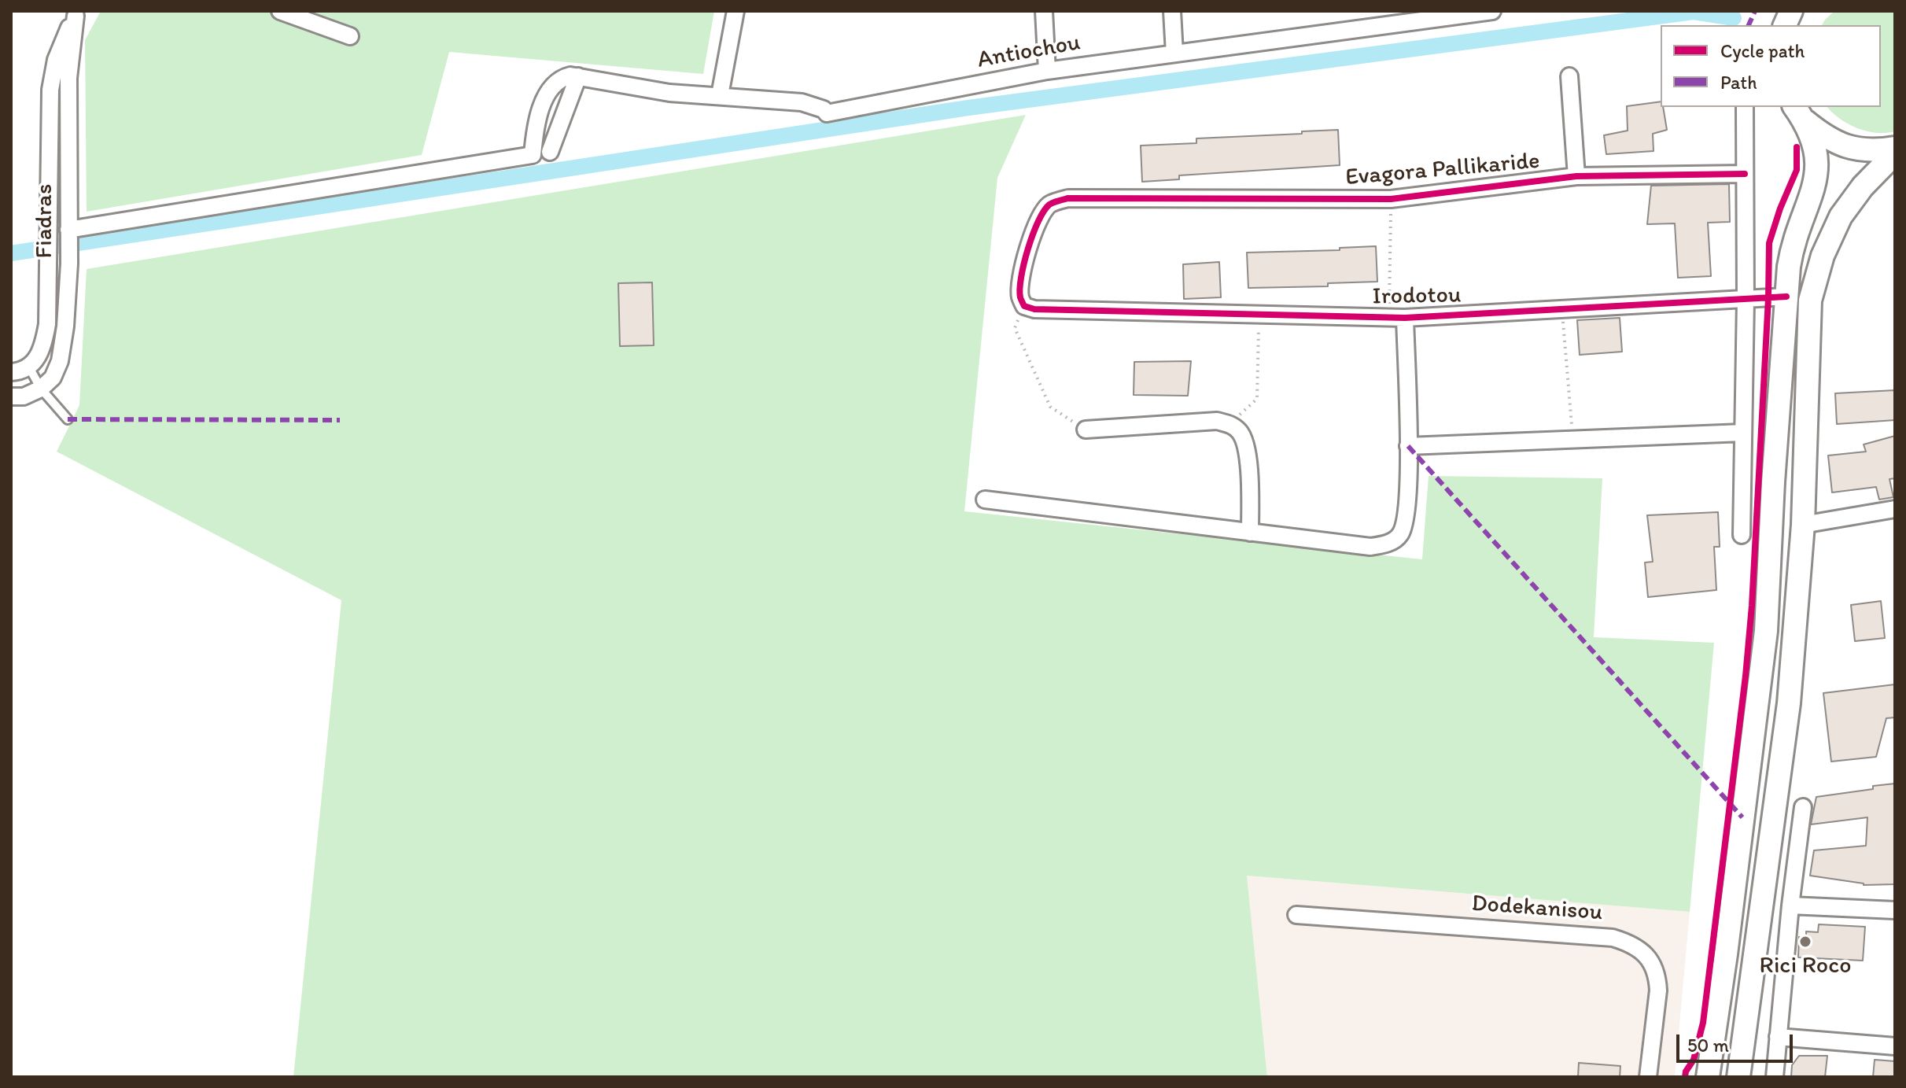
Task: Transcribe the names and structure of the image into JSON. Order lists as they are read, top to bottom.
{
  "streets": {
    "street": [
      "Antiochou",
      "Evagora Pallikaride",
      "Fiadras",
      "Irodotou",
      "Dodekanisou"
    ]
  },
  "crossings": [
    ["Evagora Pallikaride", "Irodotou"]
  ],
  "places": ["Rici Roco"],
  "legend": ["Cycle path", "Path"],
  "scale_bar": "50 m"
}
